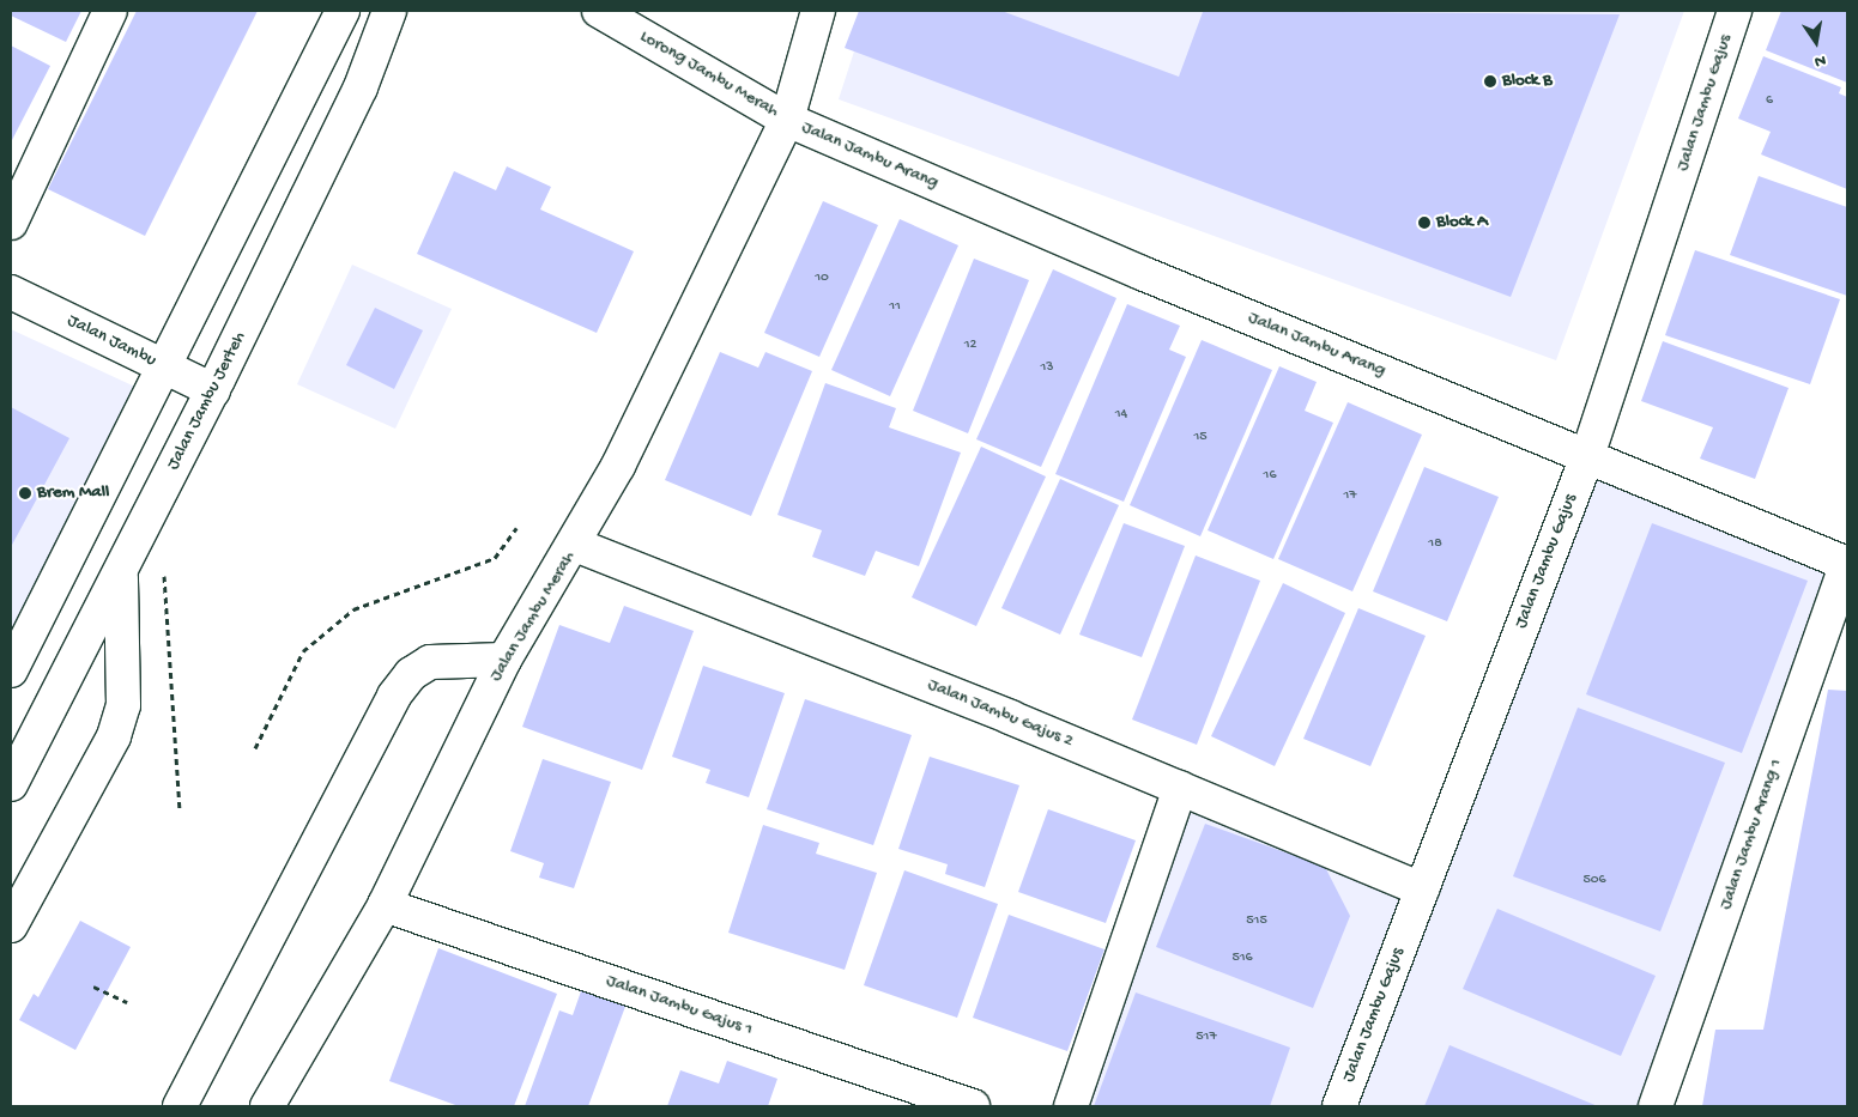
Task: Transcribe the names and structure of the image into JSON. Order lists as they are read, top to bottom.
{
  "streets": {
    "street": [
      "Lorong Jambu Merah",
      "Jalan Jambu Gajus",
      "Jalan Jambu Arang",
      "Jalan Jambu",
      "Jalan Jambu Jerteh",
      "Jalan Jambu Merah",
      "Jalan Jambu Gajus 2",
      "Jalan Jambu Arang 1",
      "Jalan Jambu Gajus 1"
    ]
  },
  "crossings": [
    ["Lorong Jambu Merah", "Jalan Jambu Arang"],
    ["Lorong Jambu Merah", "Jalan Jambu Merah"],
    ["Jalan Jambu Gajus", "Jalan Jambu Arang"],
    ["Jalan Jambu Gajus", "Jalan Jambu Gajus 2"],
    ["Jalan Jambu Arang", "Jalan Jambu Merah"],
    ["Jalan Jambu Arang", "Jalan Jambu Arang 1"],
    ["Jalan Jambu", "Jalan Jambu Jerteh"],
    ["Jalan Jambu Merah", "Jalan Jambu Gajus 2"],
    ["Jalan Jambu Merah", "Jalan Jambu Gajus 1"]
  ],
  "places": ["Block B", "Block A", "Brem Mall"],
  "house_numbers": [
    "6",
    "10",
    "11",
    "12",
    "13",
    "14",
    "15",
    "16",
    "17",
    "18",
    "506",
    "515",
    "516",
    "517"
  ],
  "north": "bottom"
}
